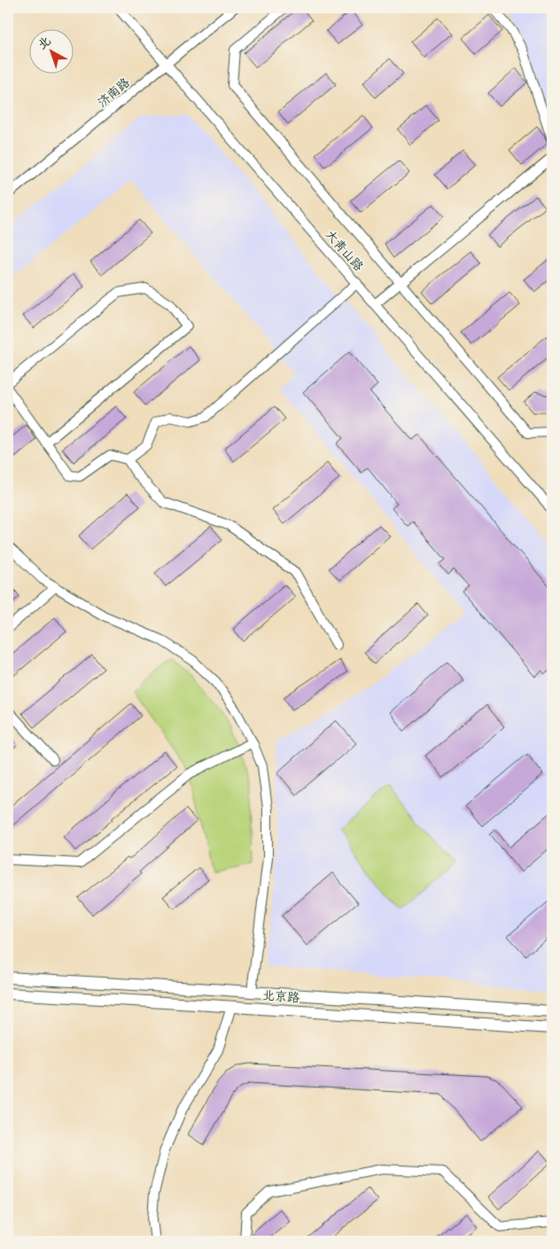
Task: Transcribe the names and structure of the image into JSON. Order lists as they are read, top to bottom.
{
  "streets": {
    "main road": ["北京路"],
    "street": ["济南路", "大青山路"]
  },
  "crossings": [
    ["济南路", "大青山路"]
  ],
  "north": "top left"
}
